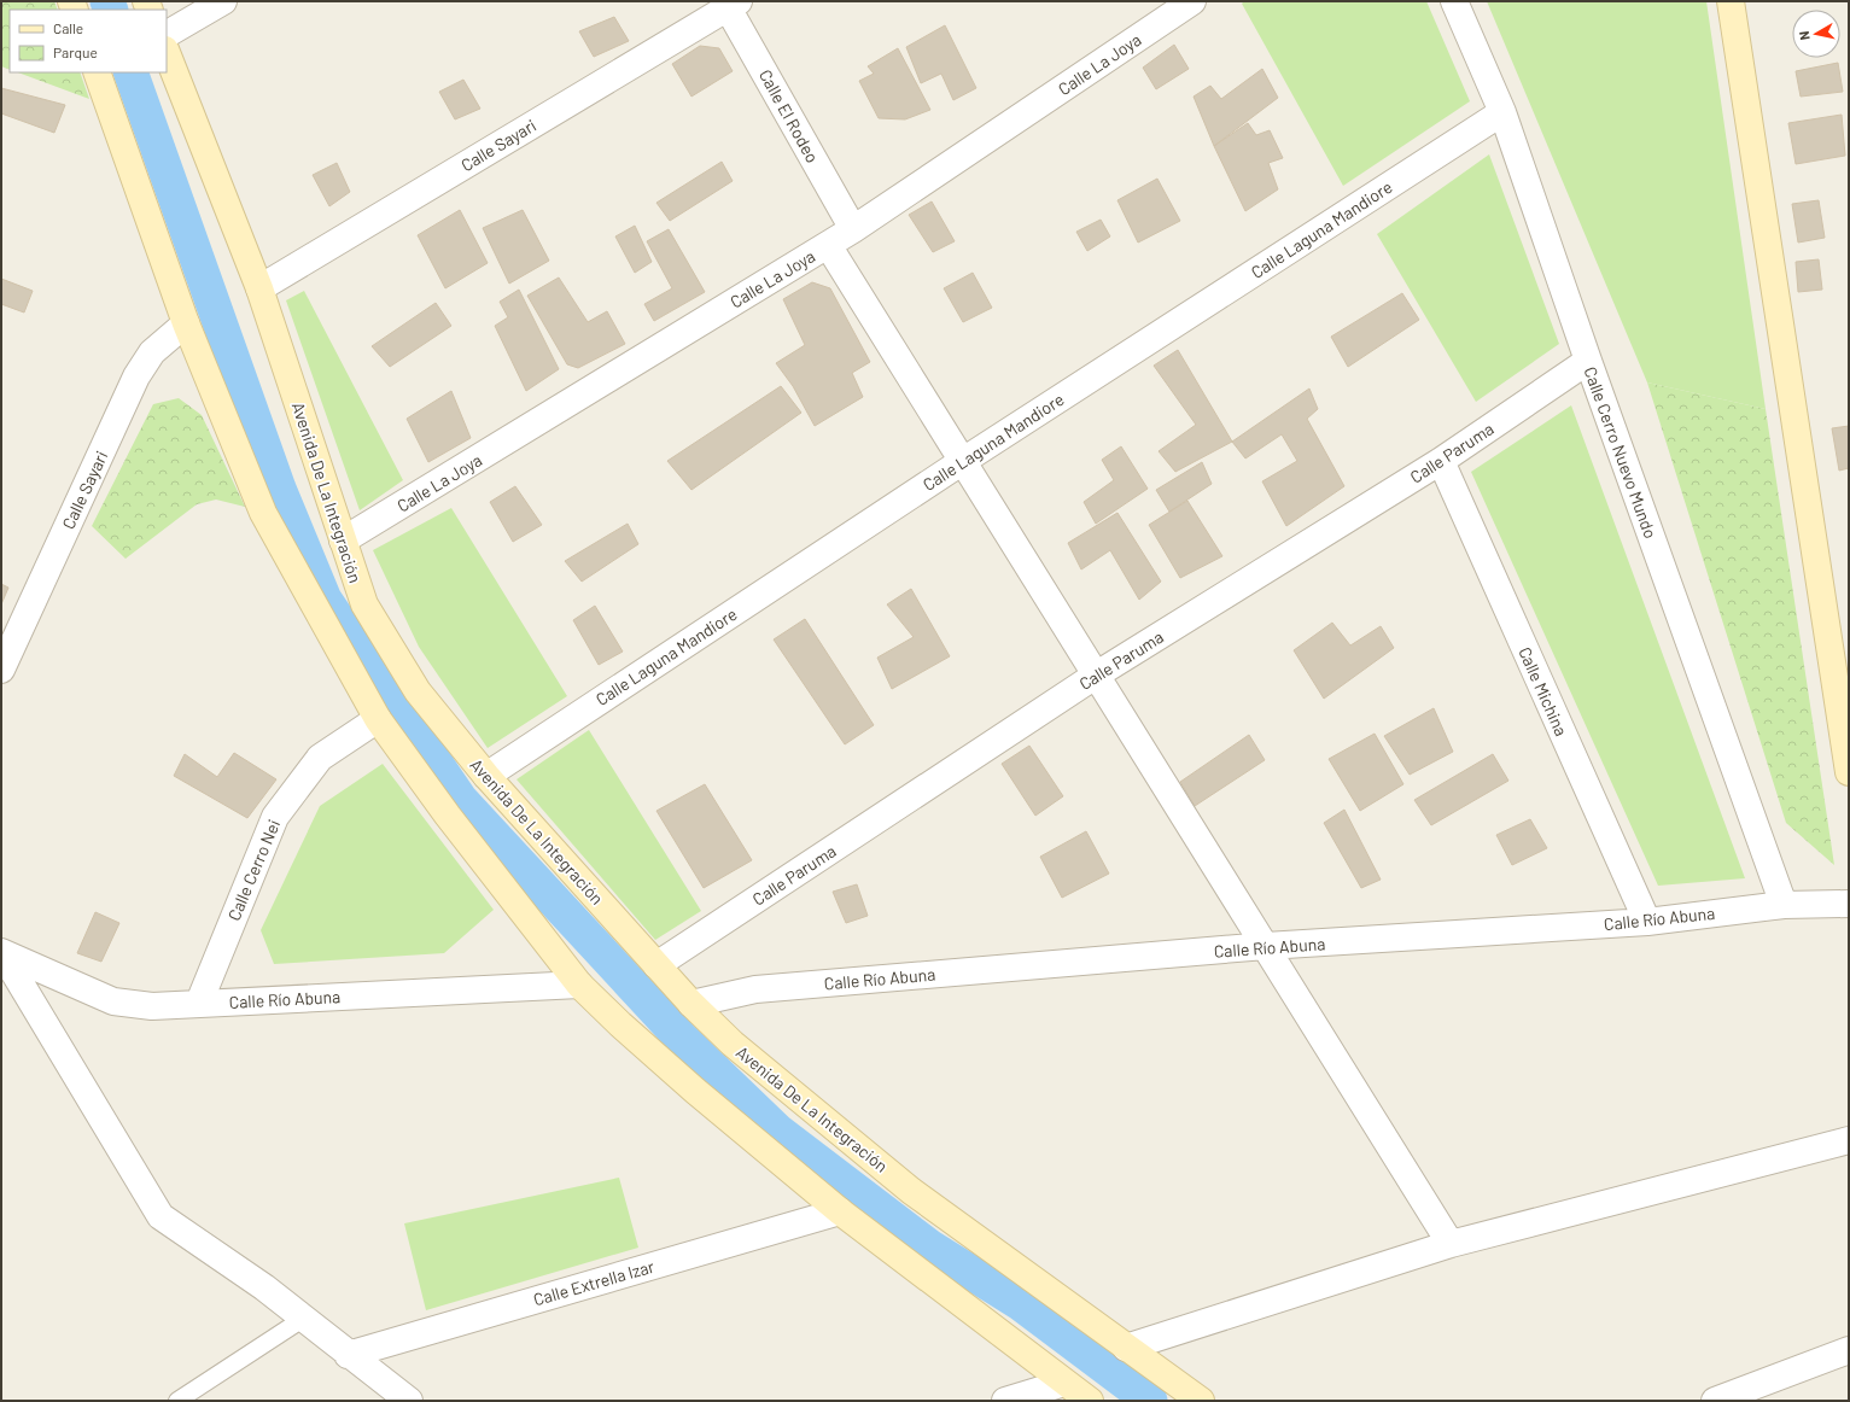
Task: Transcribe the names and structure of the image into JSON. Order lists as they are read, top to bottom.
{
  "streets": {
    "main road": ["Avenida De La Integración"],
    "street": [
      "Calle La Joya",
      "Calle El Rodeo",
      "Calle Sayari",
      "Calle Laguna Mandiore",
      "Calle Paruma",
      "Calle Cerro Nuevo Mundo",
      "Calle Michina",
      "Calle Cerro Nei",
      "Calle Río Abuna",
      "Calle Extrella Izar"
    ]
  },
  "crossings": [
    ["Calle La Joya", "Calle El Rodeo"],
    ["Calle La Joya", "Avenida De La Integración"],
    ["Calle El Rodeo", "Calle Sayari"],
    ["Calle Sayari", "Avenida De La Integración"],
    ["Calle Laguna Mandiore", "Calle Cerro Nuevo Mundo"],
    ["Calle Laguna Mandiore", "Avenida De La Integración"],
    ["Calle Paruma", "Calle Cerro Nuevo Mundo"],
    ["Calle Paruma", "Avenida De La Integración"],
    ["Calle Paruma", "Calle Michina"],
    ["Calle Cerro Nuevo Mundo", "Calle Río Abuna"],
    ["Avenida De La Integración", "Calle Río Abuna"],
    ["Calle Michina", "Calle Río Abuna"],
    ["Calle Cerro Nei", "Calle Río Abuna"]
  ],
  "legend": ["Calle", "Parque"],
  "north": "left"
}
